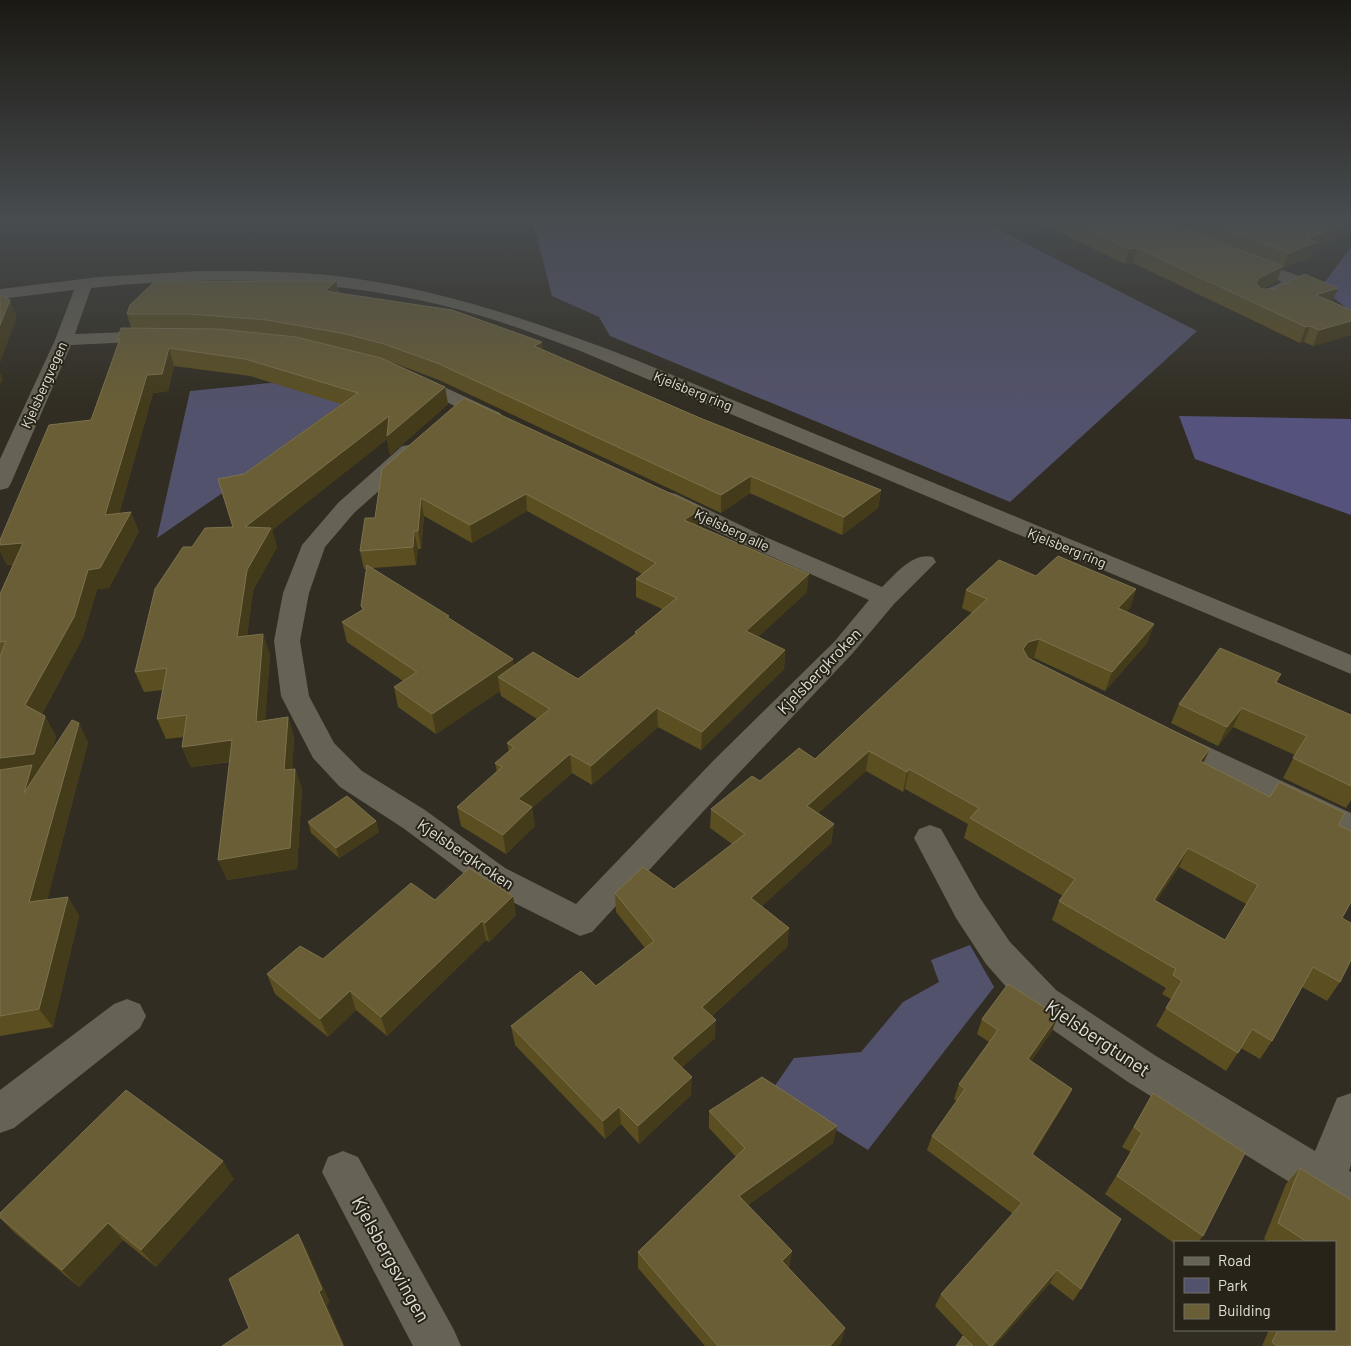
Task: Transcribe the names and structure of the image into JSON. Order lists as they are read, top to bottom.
{
  "streets": {
    "street": [
      "Kjelsbergvegen",
      "Kjelsberg ring",
      "Kjelsberg alle",
      "Kjelsbergkroken",
      "Kjelsbergtunet",
      "Kjelsbergsvingen"
    ]
  },
  "crossings": [
    ["Kjelsbergvegen", "Kjelsberg ring"],
    ["Kjelsberg alle", "Kjelsbergkroken"]
  ],
  "legend": ["Road", "Park", "Building"]
}
